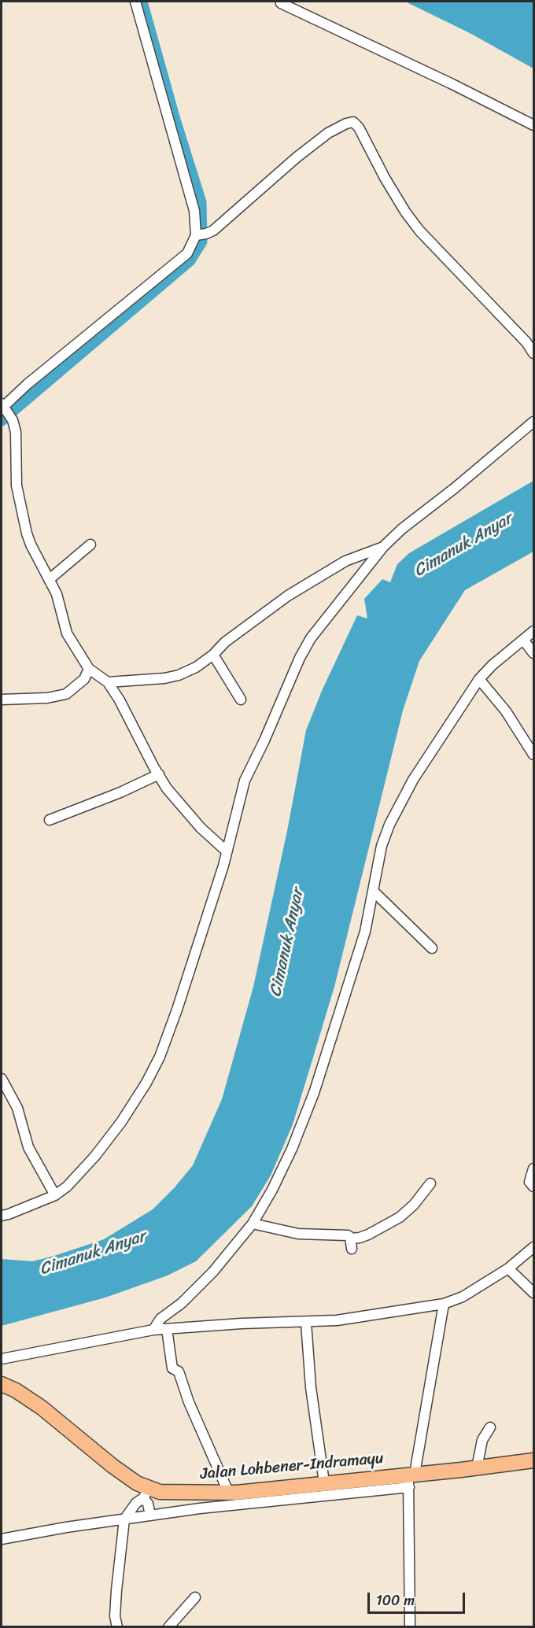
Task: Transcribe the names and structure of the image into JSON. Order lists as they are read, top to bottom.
{
  "streets": {
    "highway": ["Jalan Lohbener-Indramayu"]
  },
  "water": ["Cimanuk Anyar"],
  "scale_bar": "100 m"
}
